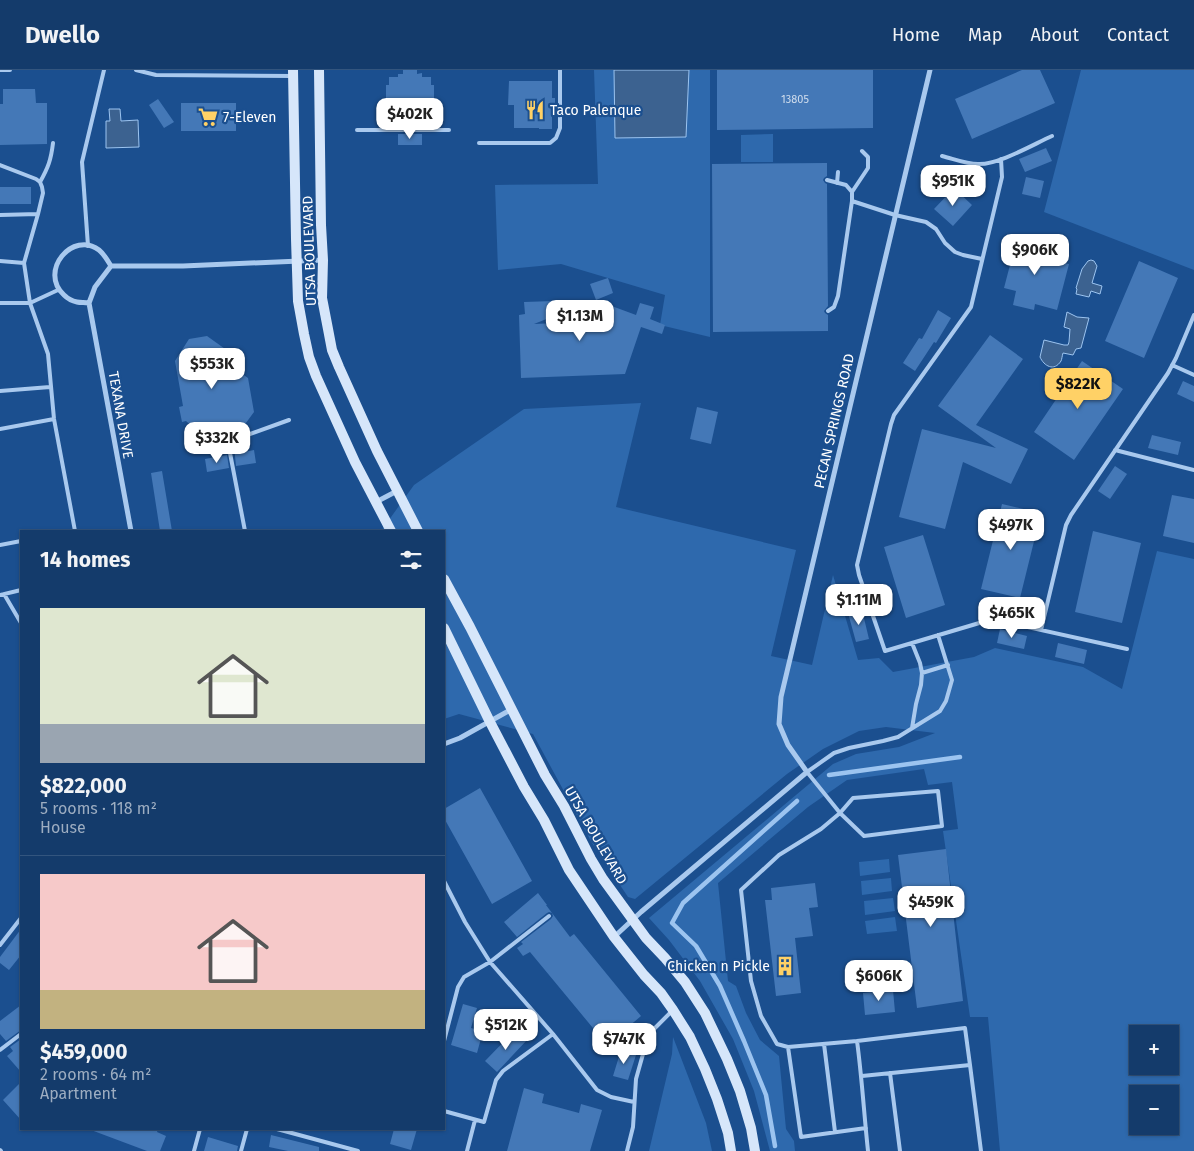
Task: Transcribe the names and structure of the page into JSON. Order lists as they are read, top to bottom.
{
  "streets": {
    "main road": ["UTSA BOULEVARD"],
    "street": ["TEXANA DRIVE", "PECAN SPRINGS ROAD"]
  },
  "places": {
    "restaurant": ["Taco Palenque"],
    "supermarket": ["7-Eleven"],
    "building": ["Chicken n Pickle"]
  },
  "house_numbers": ["13805"],
  "page": {
    "header": "Dwello",
    "nav": [
      "Home",
      "Map",
      "About",
      "Contact"
    ],
    "price": [
      "$402K",
      "$951K",
      "$906K",
      "$1.13M",
      "$553K",
      "$822K",
      "$332K",
      "$497K",
      "$1.11M",
      "$465K",
      "$459K",
      "$606K",
      "$512K",
      "$747K"
    ],
    "heading": "14 homes",
    "list": [
      {
        "name": "$822,000",
        "note": "5 rooms · 118 m² · House"
      },
      {
        "name": "$459,000",
        "note": "2 rooms · 64 m² · Apartment"
      }
    ],
    "map_buttons": ["+", "−"]
  }
}
